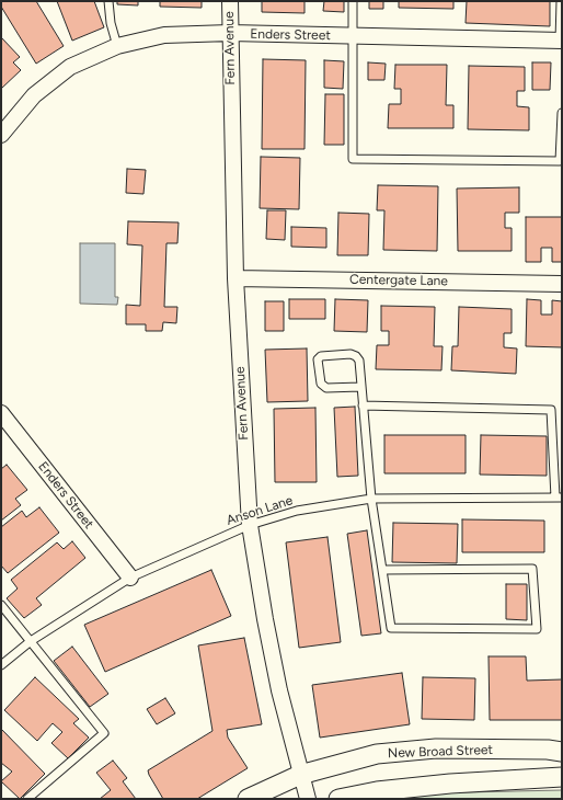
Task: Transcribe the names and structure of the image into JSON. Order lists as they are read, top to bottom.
{
  "streets": {
    "street": [
      "Enders Street",
      "Fern Avenue",
      "Centergate Lane",
      "New Broad Street"
    ],
    "lane": ["Anson Lane"]
  },
  "crossings": [
    ["Enders Street", "Fern Avenue"],
    ["Enders Street", "Anson Lane"],
    ["Fern Avenue", "Centergate Lane"],
    ["Fern Avenue", "Anson Lane"],
    ["Fern Avenue", "New Broad Street"]
  ]
}
